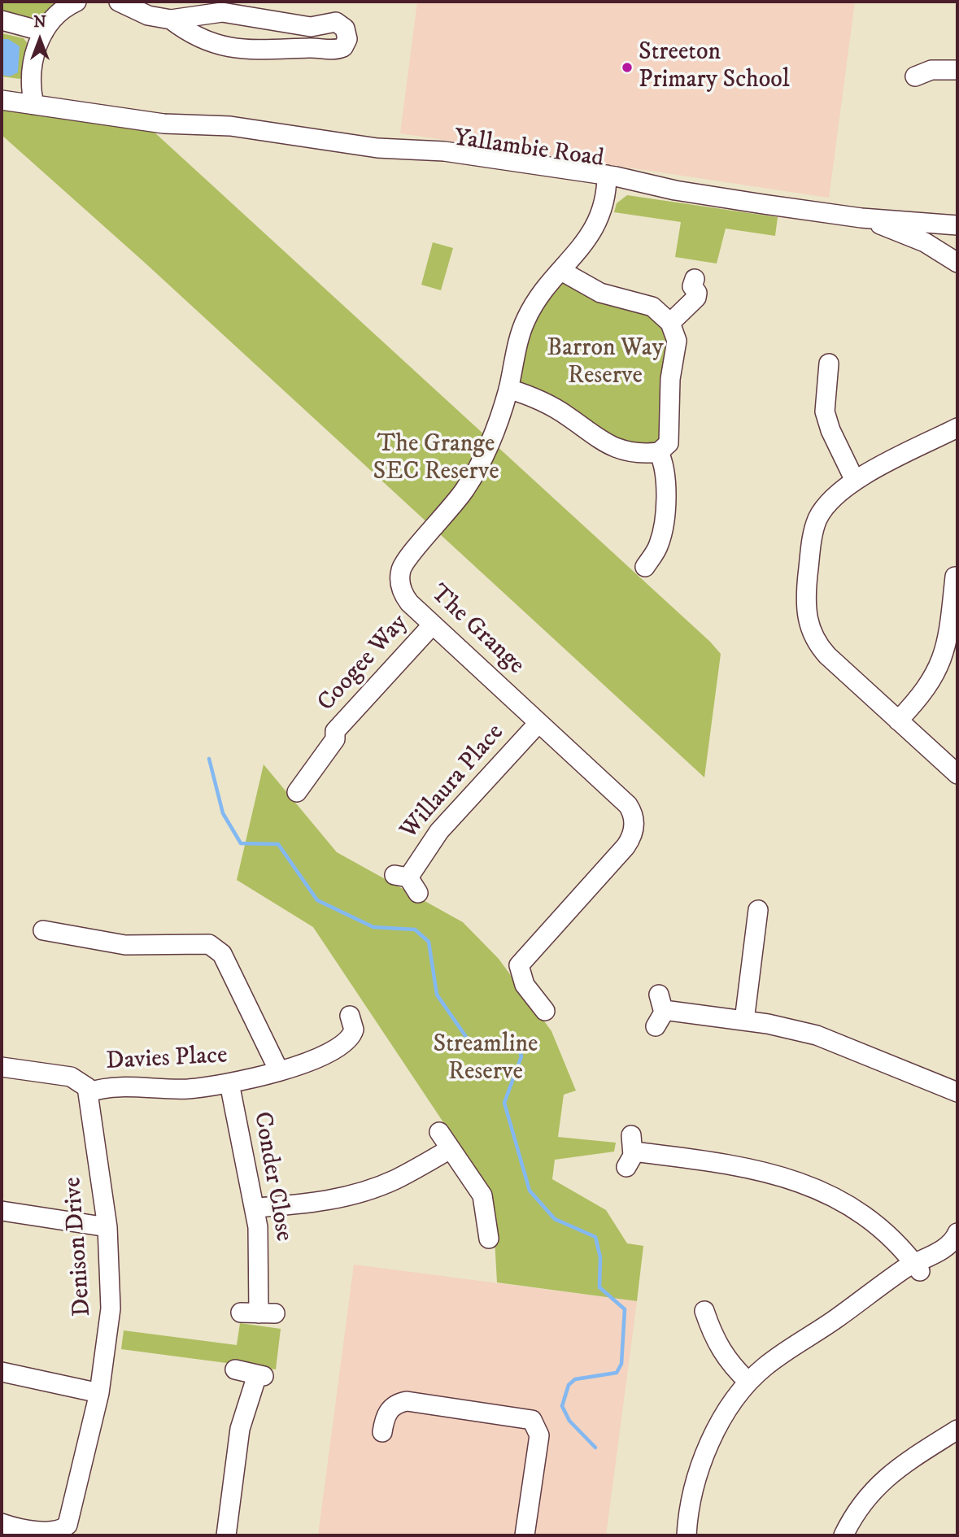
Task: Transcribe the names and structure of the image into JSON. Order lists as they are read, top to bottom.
{
  "streets": {
    "street": [
      "Yallambie Road",
      "The Grange",
      "Coogee Way",
      "Willaura Place",
      "Davies Place",
      "Conder Close",
      "Denison Drive"
    ]
  },
  "crossings": [
    ["Yallambie Road", "The Grange"],
    ["The Grange", "Coogee Way"],
    ["The Grange", "Willaura Place"],
    ["Davies Place", "Conder Close"],
    ["Davies Place", "Denison Drive"]
  ],
  "parks": ["Barron Way Reserve", "The Grange SEC Reserve", "Streamline Reserve"],
  "places": ["Streeton Primary School"],
  "north": "top"
}
